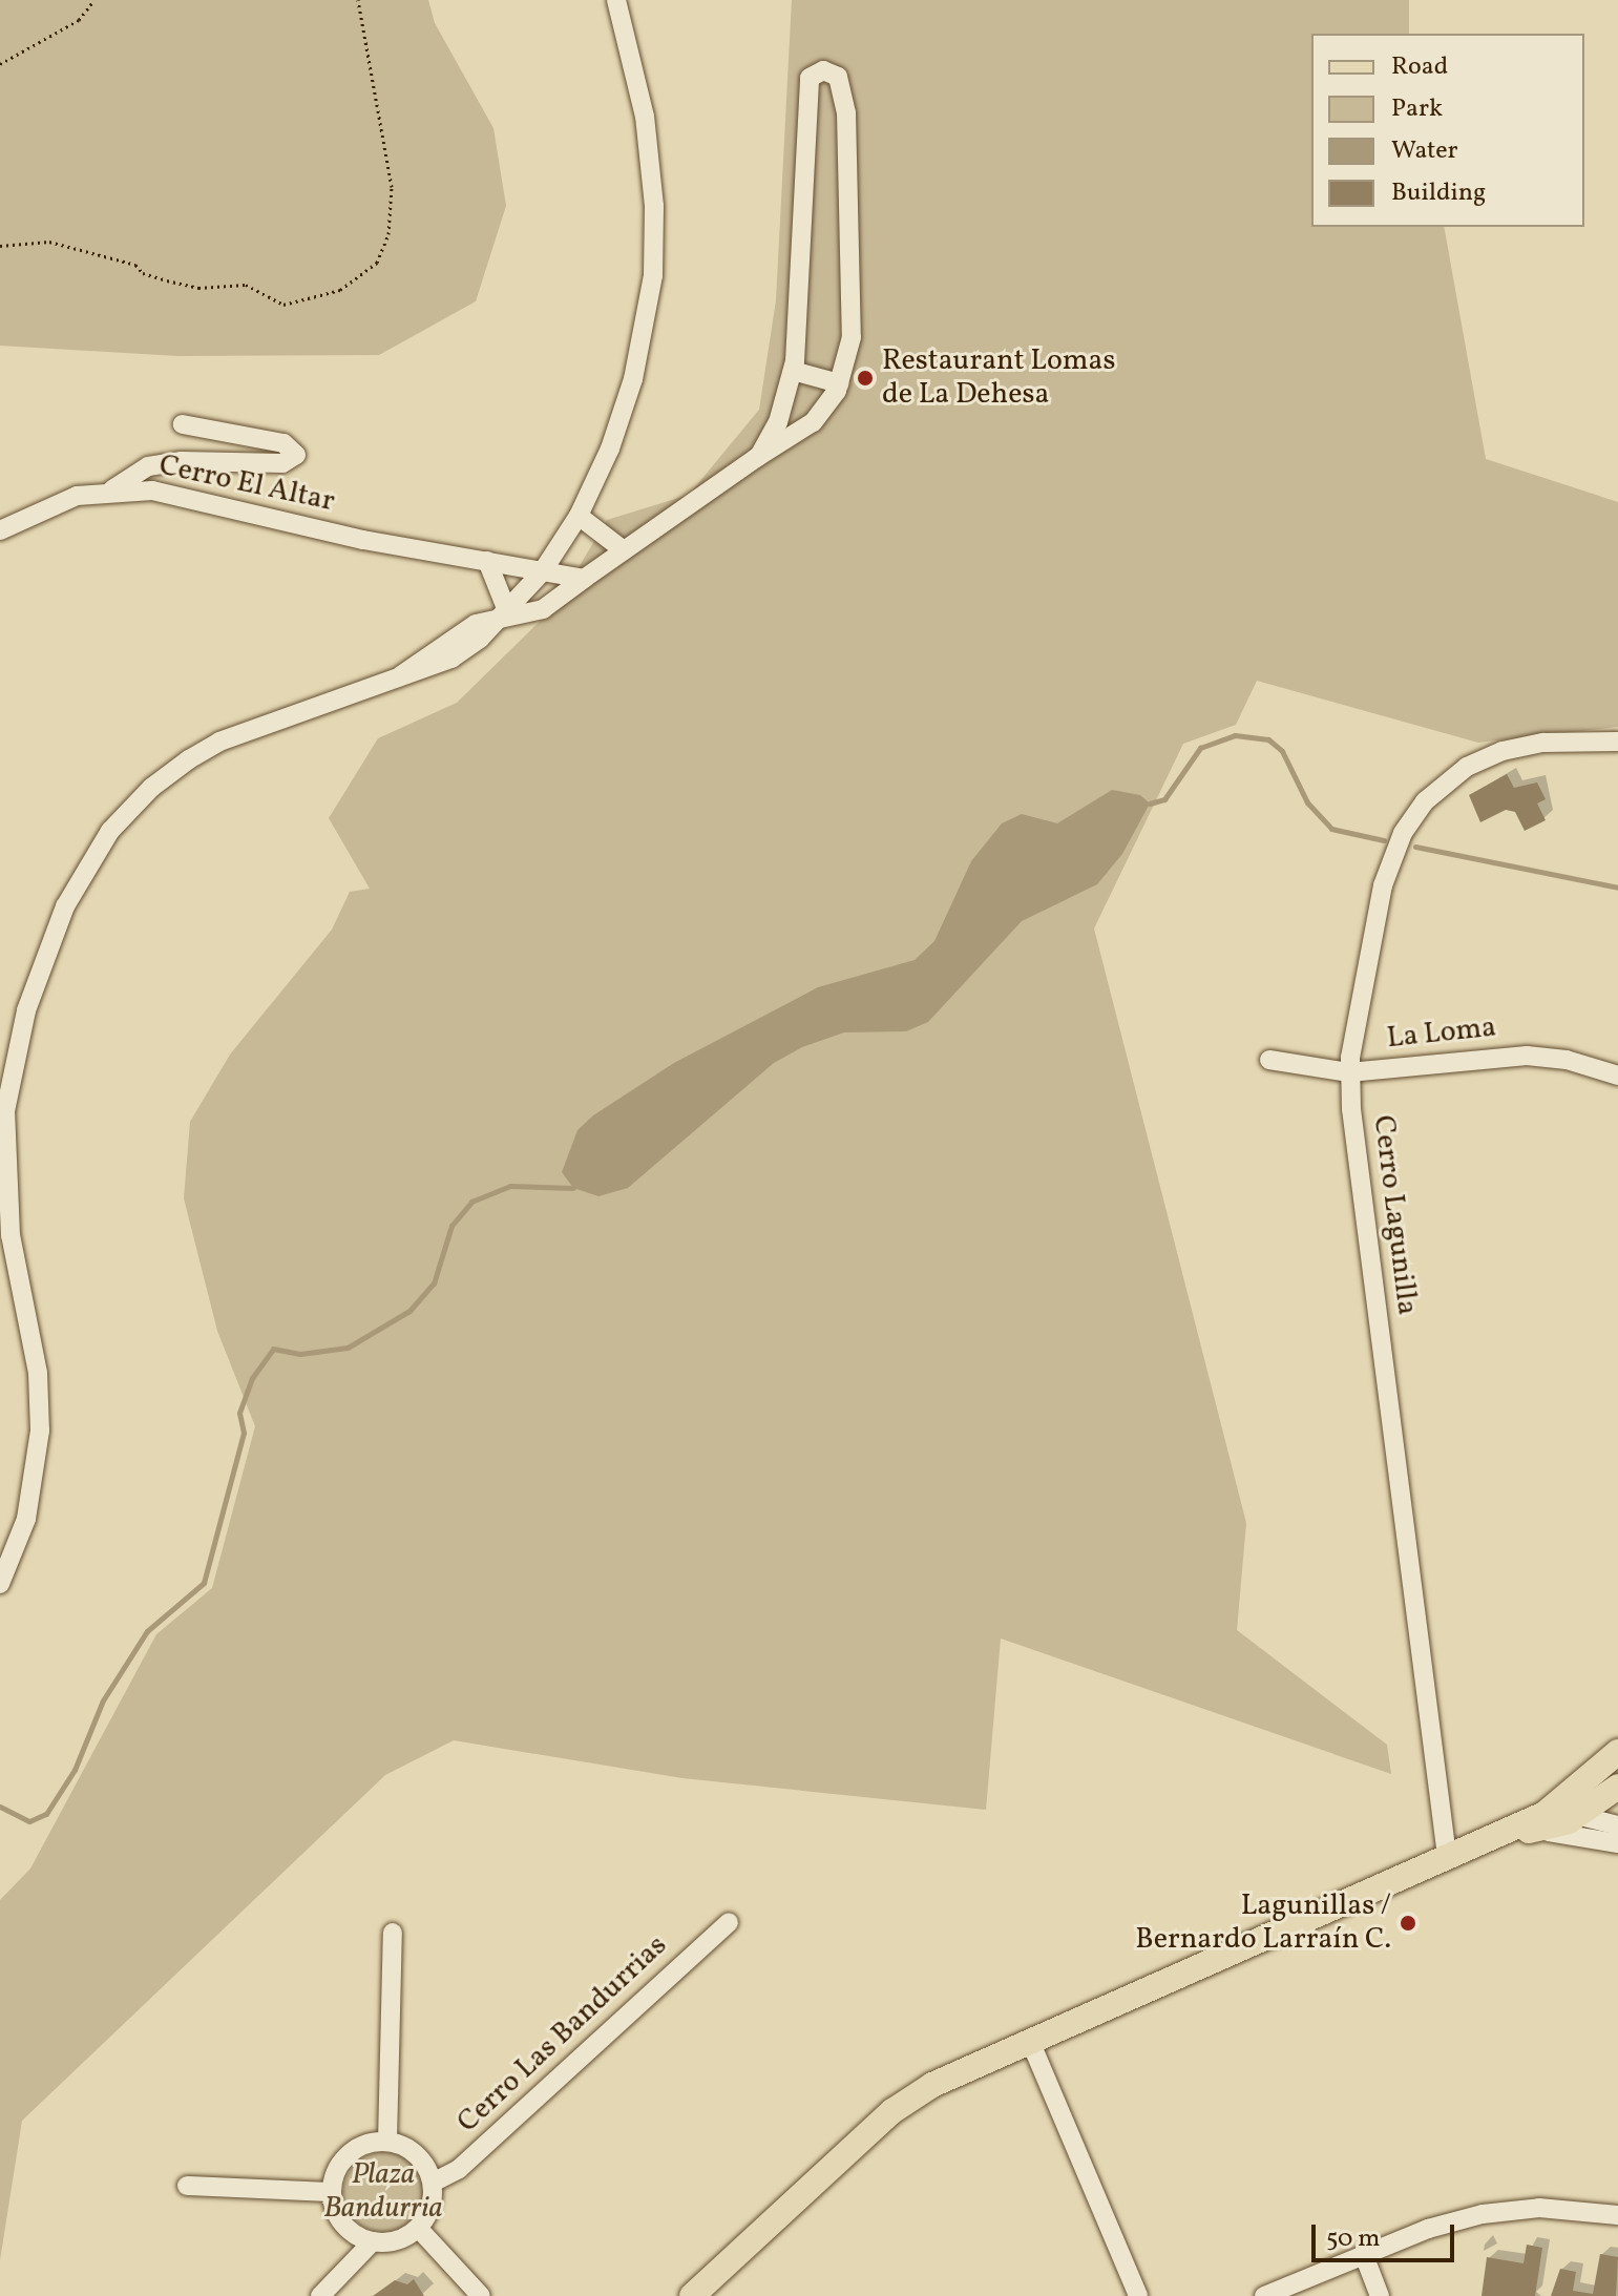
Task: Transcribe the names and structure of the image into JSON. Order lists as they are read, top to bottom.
{
  "streets": {
    "street": [
      "Cerro El Altar",
      "La Loma",
      "Cerro Lagunilla",
      "Cerro Las Bandurrias"
    ]
  },
  "crossings": [
    ["La Loma", "Cerro Lagunilla"]
  ],
  "parks": ["Plaza Bandurria"],
  "places": ["Restaurant Lomas de La Dehesa", "Lagunillas / Bernardo Larraín C."],
  "legend": [
    "Road",
    "Park",
    "Water",
    "Building"
  ],
  "scale_bar": "50 m"
}
